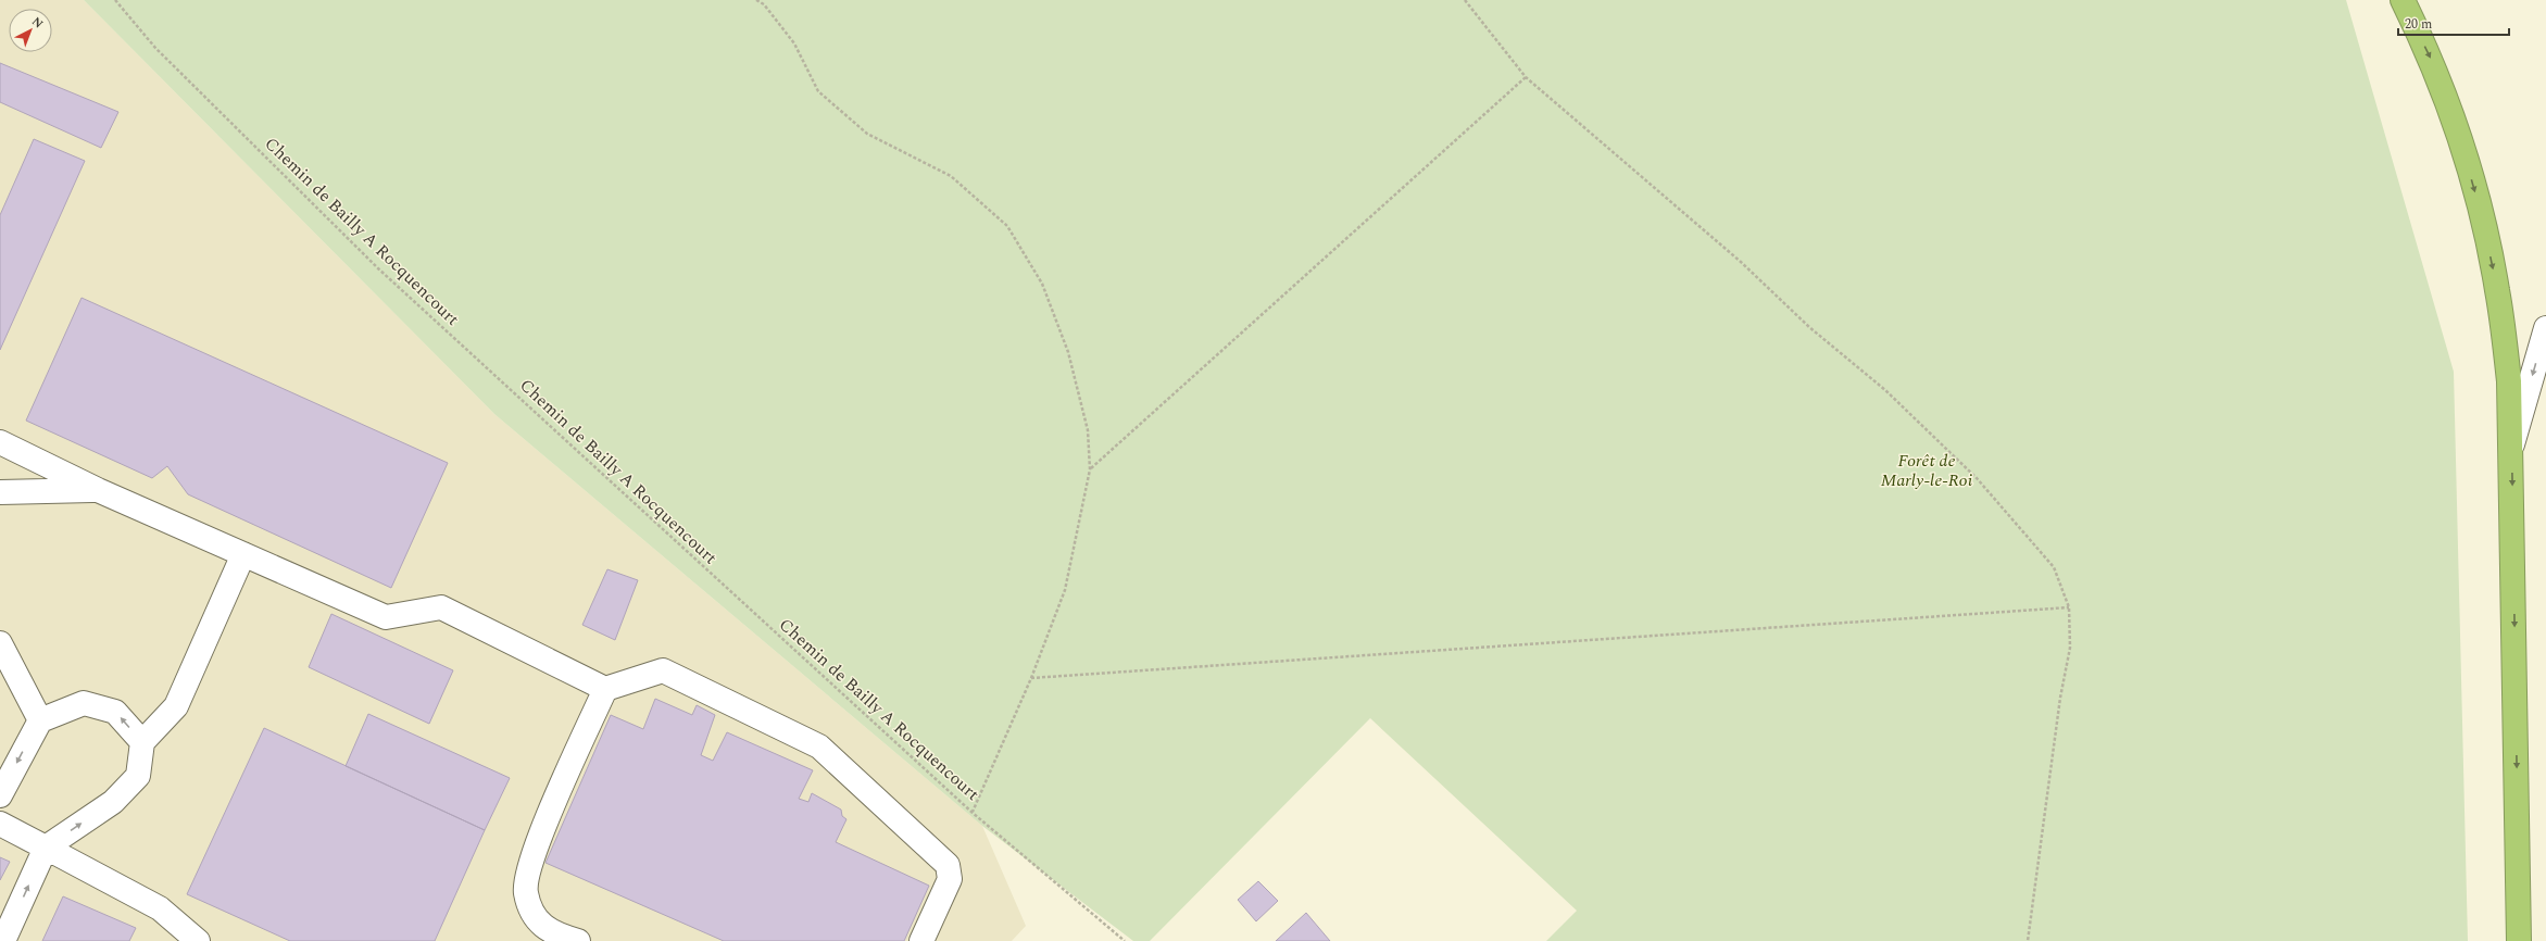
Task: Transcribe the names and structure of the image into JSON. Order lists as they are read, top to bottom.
{
  "streets": {
    "path": ["Chemin de Bailly A Rocquencourt"]
  },
  "parks": ["Forêt de Marly-le-Roi"],
  "scale_bar": "20 m",
  "north": "top right"
}
